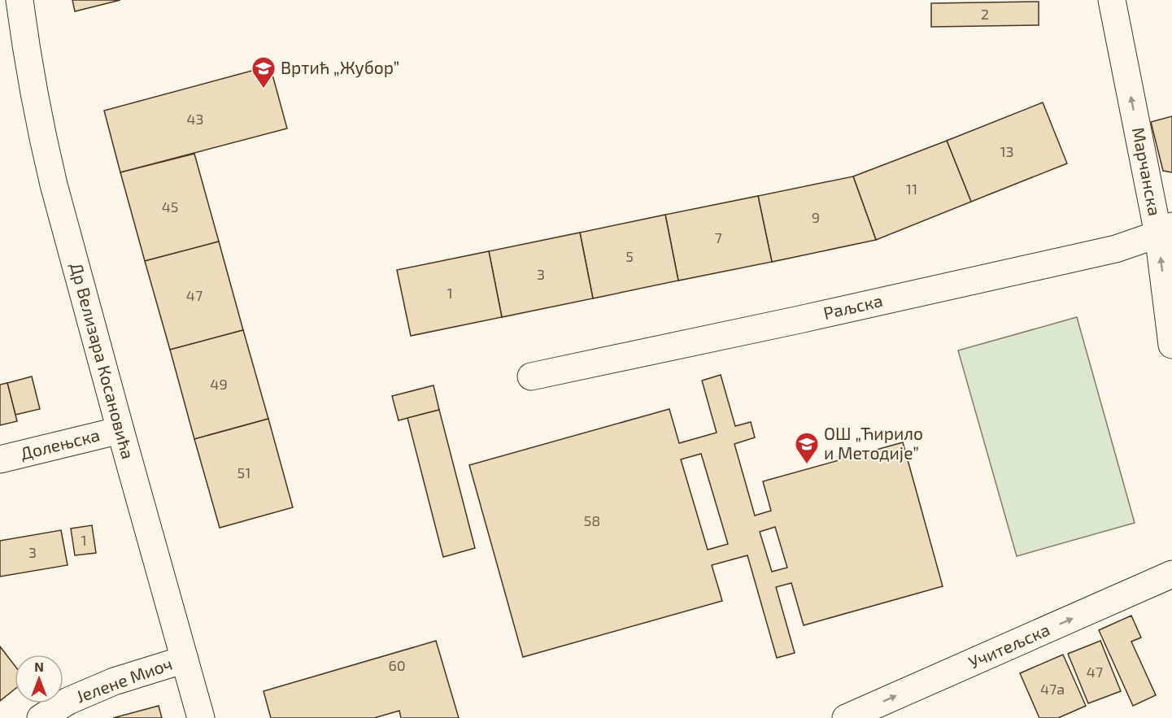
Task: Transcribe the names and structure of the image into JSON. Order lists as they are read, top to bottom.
{
  "streets": {
    "street": [
      "Марчанска",
      "Раљска",
      "Др Велизара Косановића",
      "Долењска",
      "Учитељска",
      "Јелене Миоч"
    ]
  },
  "crossings": [
    ["Марчанска", "Раљска"],
    ["Др Велизара Косановића", "Долењска"],
    ["Др Велизара Косановића", "Јелене Миоч"]
  ],
  "one_way": ["Марчанска", "Учитељска"],
  "places": {
    "school or university": ["Вртић „Жубор”", "ОШ „Ћирило и Методије”"]
  },
  "house_numbers": [
    "2",
    "43",
    "13",
    "11",
    "45",
    "9",
    "7",
    "5",
    "3",
    "1",
    "47",
    "49",
    "51",
    "58",
    "1",
    "3",
    "60",
    "47",
    "47a"
  ],
  "north": "top"
}
